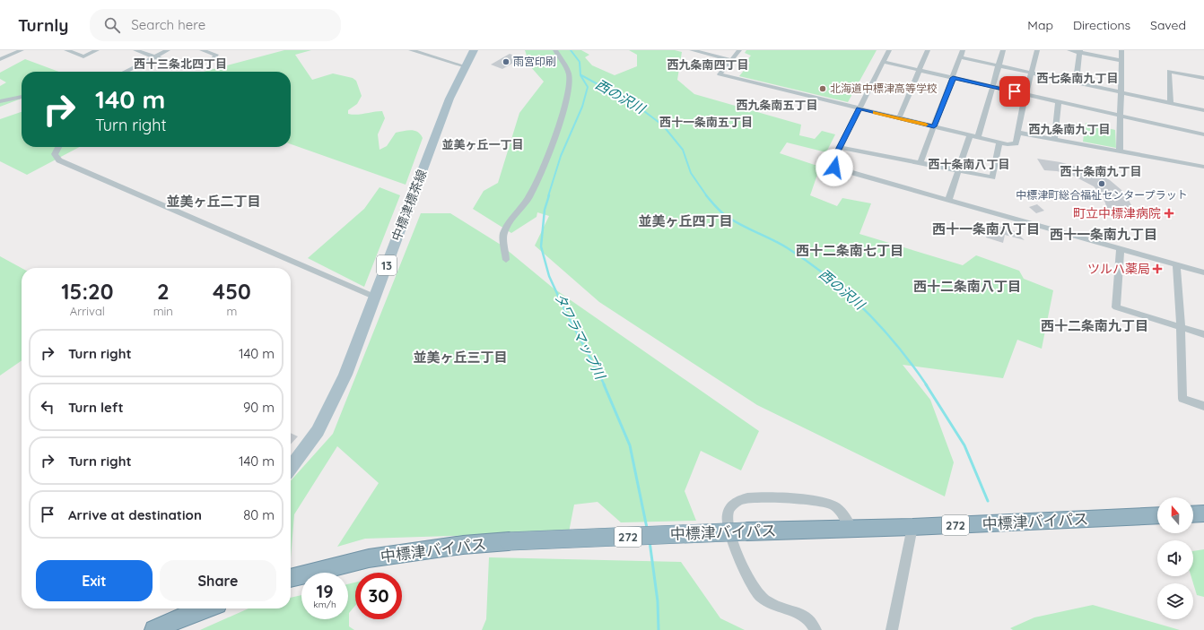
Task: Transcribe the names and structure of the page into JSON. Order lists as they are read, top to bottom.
{
  "streets": {
    "highway": ["中標津バイパス", "272"],
    "main road": ["中標津標茶線", "13"]
  },
  "districts": [
    "西十三条北四丁目",
    "西九条南四丁目",
    "西七条南九丁目",
    "西九条南五丁目",
    "西十一条南五丁目",
    "西九条南九丁目",
    "並美ヶ丘一丁目",
    "西十条南八丁目",
    "西十条南九丁目",
    "並美ヶ丘二丁目",
    "並美ヶ丘四丁目",
    "西十一条南八丁目",
    "西十一条南九丁目",
    "西十二条南七丁目",
    "西十二条南八丁目",
    "西十二条南九丁目",
    "並美ヶ丘三丁目"
  ],
  "water": ["西の沢川", "タワラマップ川"],
  "places": {
    "other": ["雨宮印刷", "北海道中標津高等学校", "中標津町総合福祉センタープラット"],
    "health": ["町立中標津病院", "ツルハ薬局"]
  },
  "north": "top",
  "page": {
    "header": "Turnly",
    "search": "Search here",
    "nav": ["Map", "Directions", "Saved"],
    "turn": ["140 m", "Turn right"],
    "eta": [
      "15:20",
      "Arrival",
      "2",
      "min",
      "450",
      "m"
    ],
    "list": [
      {
        "name": "Turn right",
        "value": "140 m"
      },
      {
        "name": "Turn left",
        "value": "90 m"
      },
      {
        "name": "Turn right",
        "value": "140 m"
      },
      {
        "name": "Arrive at destination",
        "value": "80 m"
      }
    ],
    "buttons": ["Exit", "Share"],
    "speed": "19 km/h",
    "limit": "30"
  }
}
